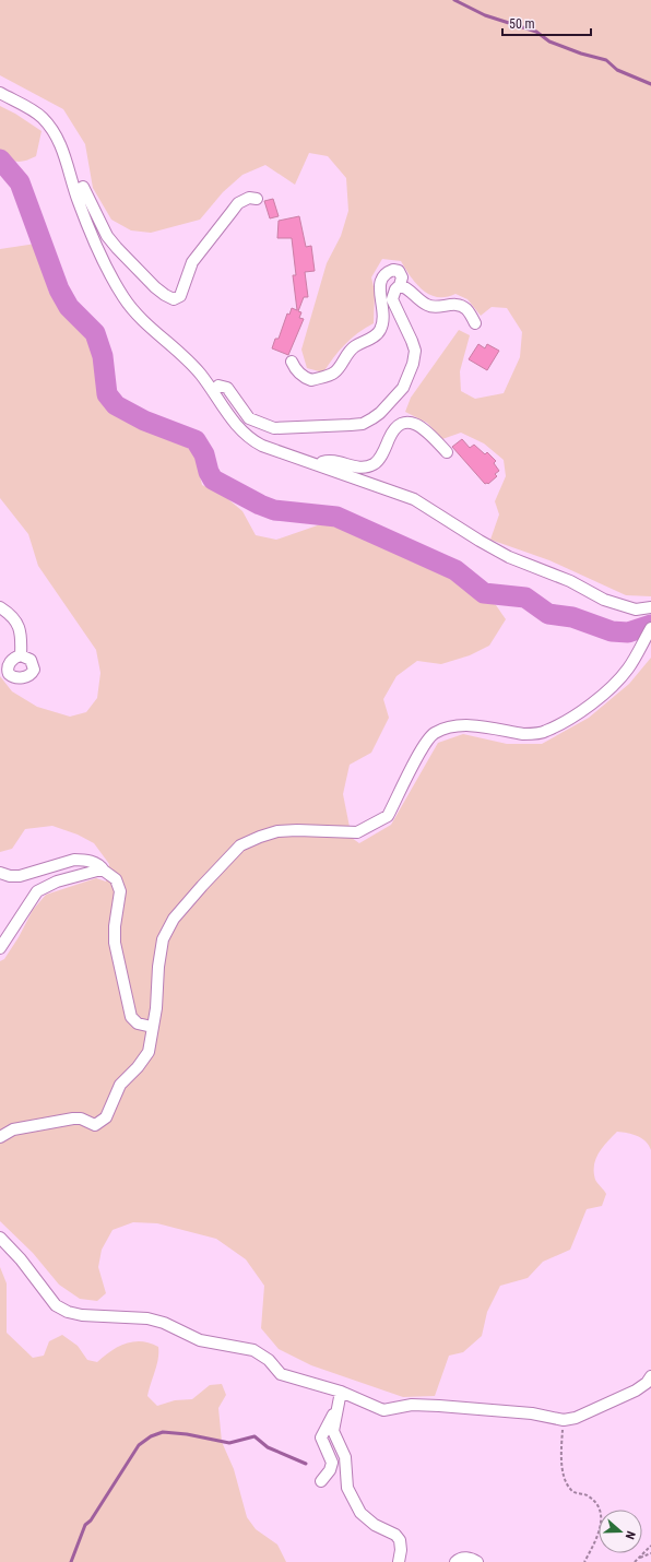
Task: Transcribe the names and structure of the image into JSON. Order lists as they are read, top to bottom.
{
  "scale_bar": "50 m",
  "north": "right"
}
